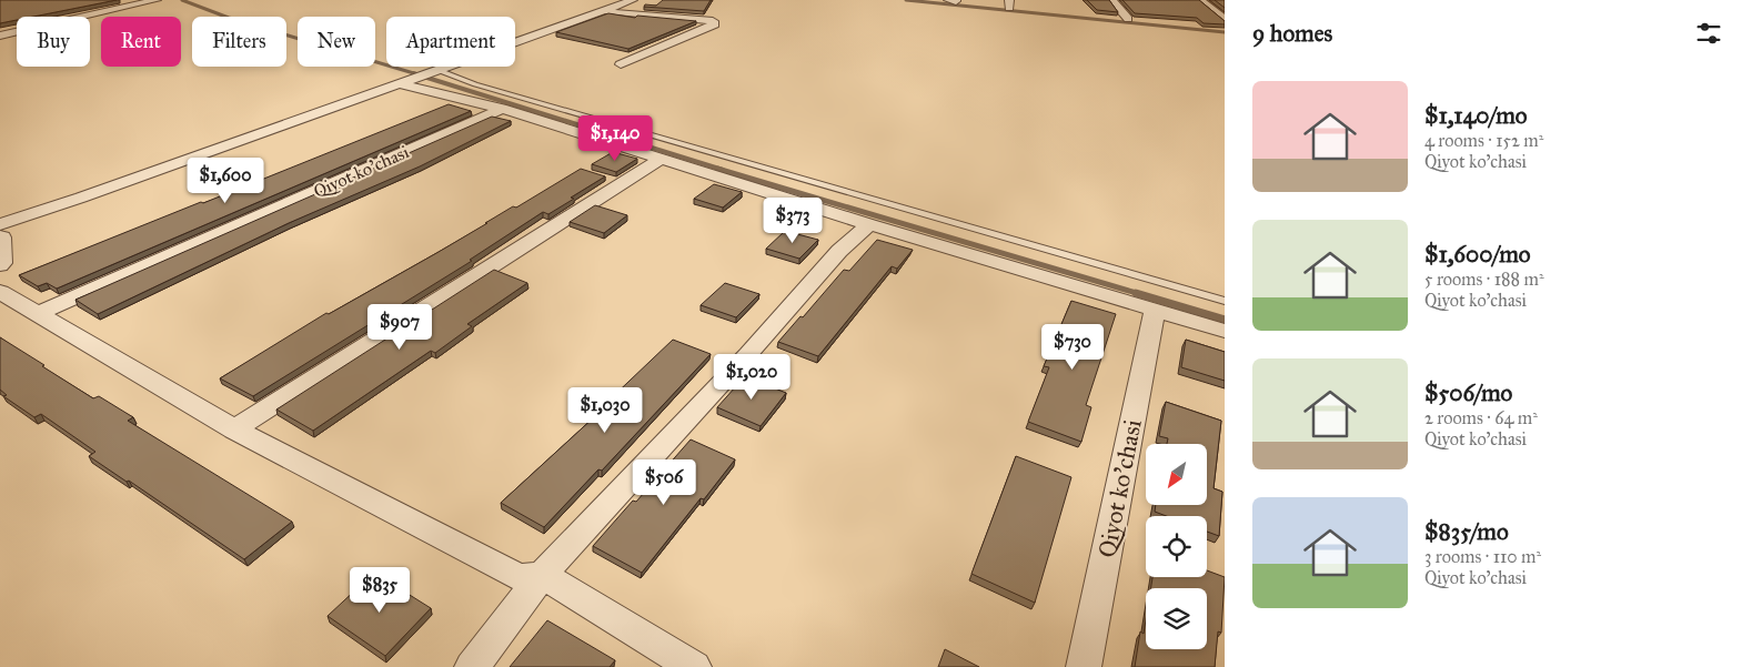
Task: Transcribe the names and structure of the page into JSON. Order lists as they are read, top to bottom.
{
  "streets": {
    "street": ["Qiyot ko'chasi"]
  },
  "north": "bottom left",
  "page": {
    "heading": "9 homes",
    "chip": [
      "Buy",
      "Rent",
      "Filters",
      "New",
      "Apartment"
    ],
    "list": [
      {
        "name": "$1,140/mo",
        "note": "4 rooms · 152 m² · Qiyot ko'chasi"
      },
      {
        "name": "$1,600/mo",
        "note": "5 rooms · 188 m² · Qiyot ko'chasi"
      },
      {
        "name": "$506/mo",
        "note": "2 rooms · 64 m² · Qiyot ko'chasi"
      },
      {
        "name": "$835/mo",
        "note": "3 rooms · 110 m² · Qiyot ko'chasi"
      }
    ],
    "price": [
      "$1,140",
      "$1,600",
      "$373",
      "$907",
      "$730",
      "$1,020",
      "$1,030",
      "$506",
      "$835"
    ]
  }
}
